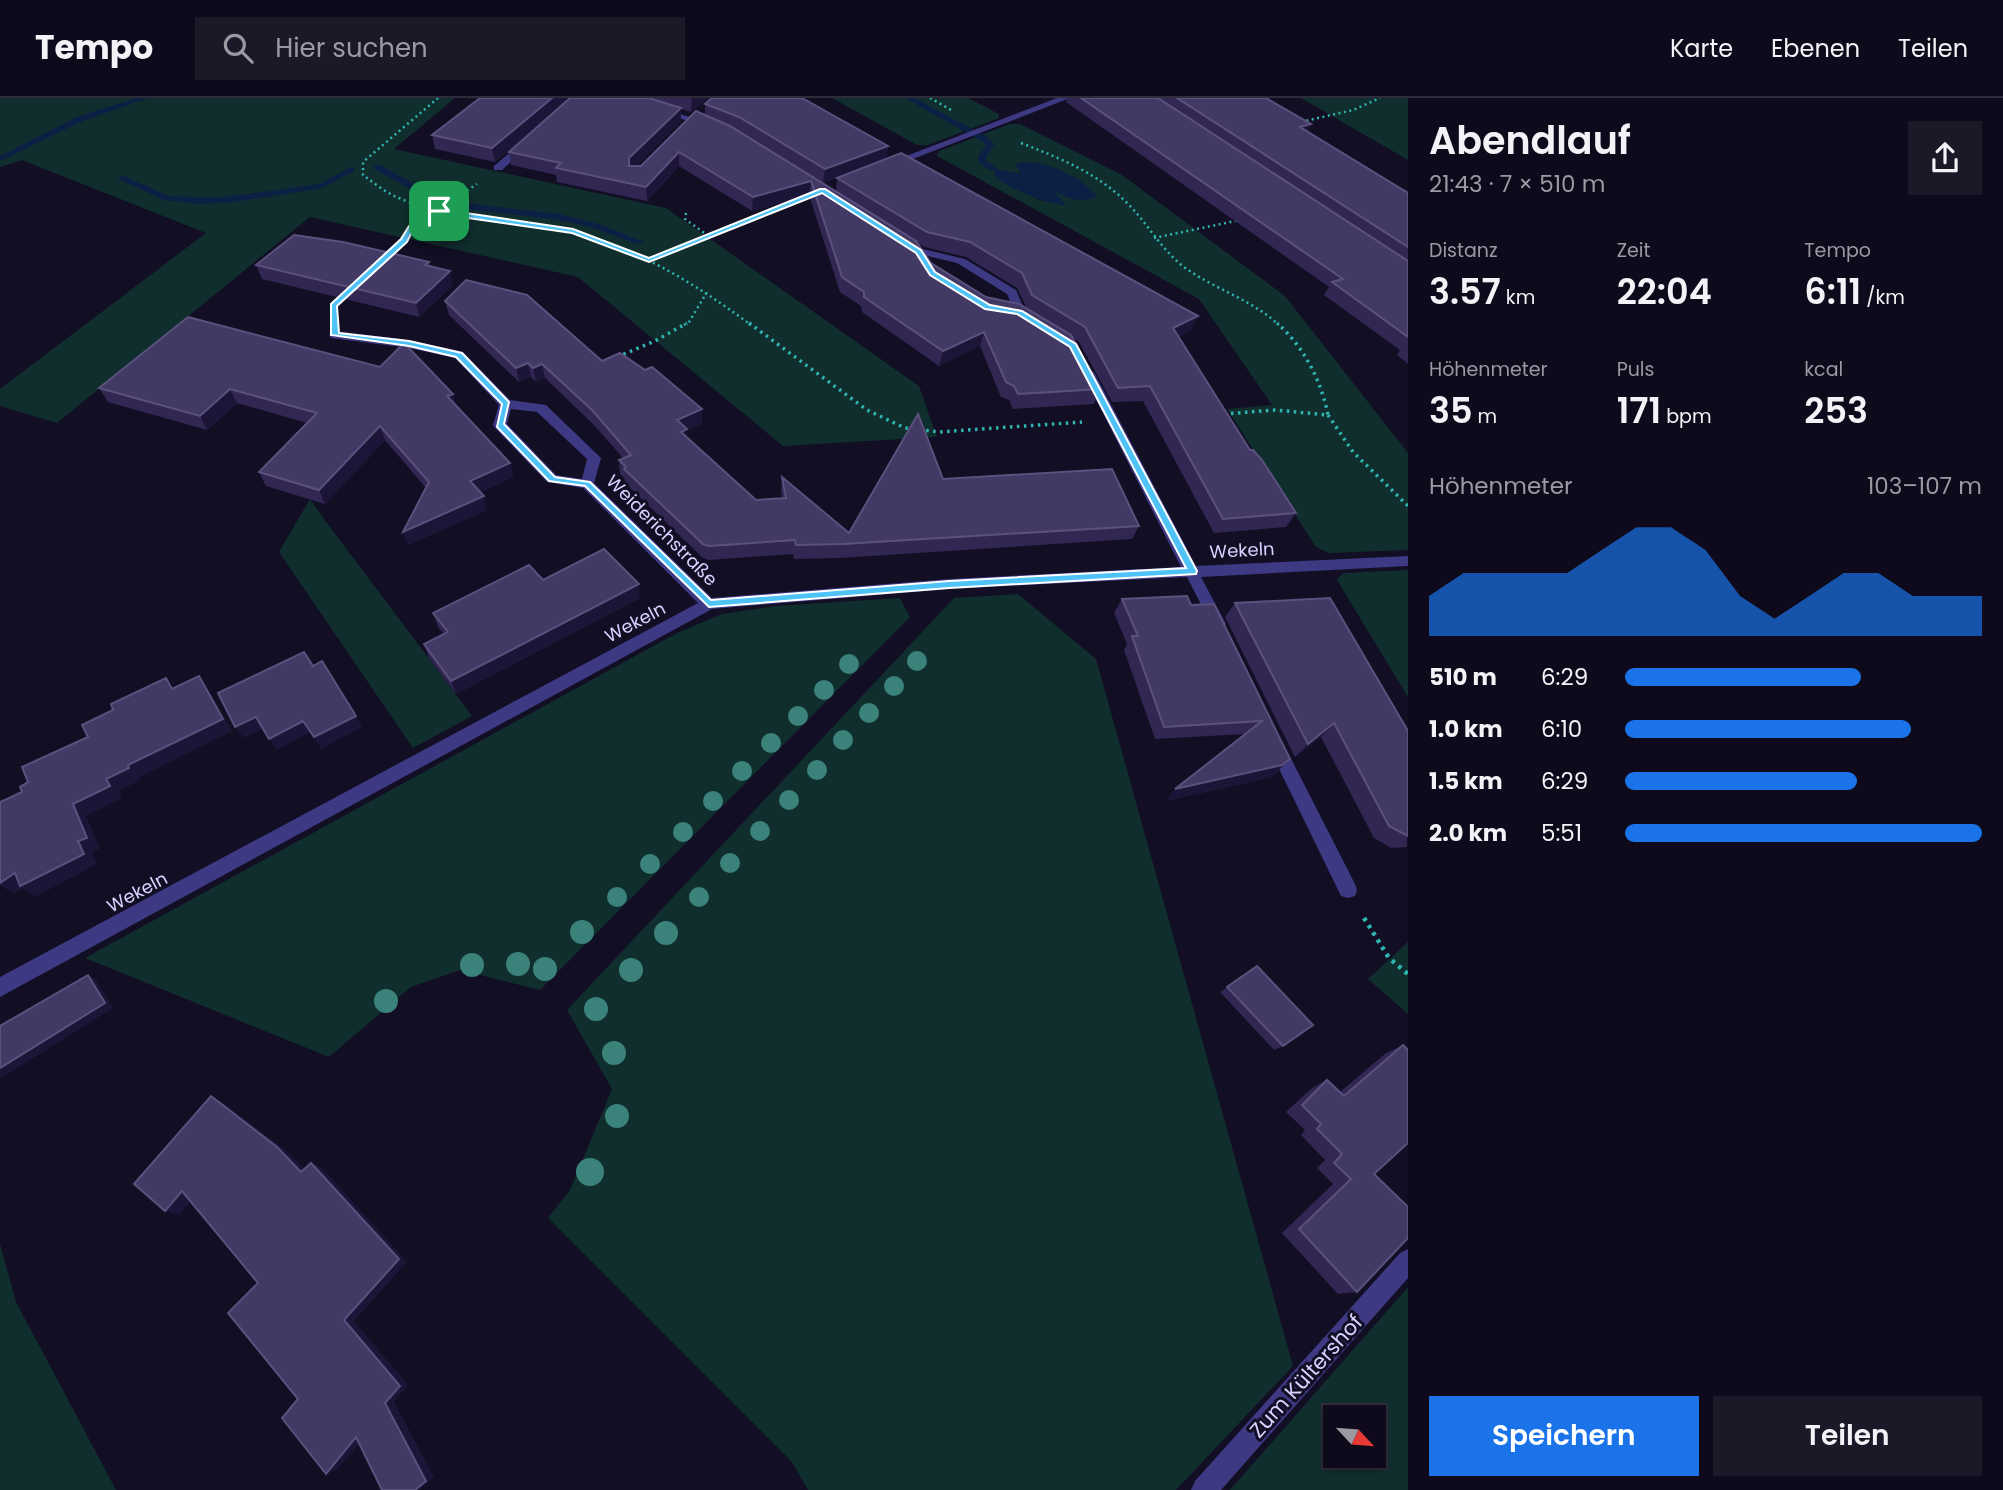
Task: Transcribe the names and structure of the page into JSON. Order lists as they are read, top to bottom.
{
  "streets": {
    "street": ["Weiderichstraße", "Wekeln", "Zum Kültershof"]
  },
  "crossings": [
    ["Weiderichstraße", "Wekeln"]
  ],
  "north": "bottom right",
  "page": {
    "header": "Tempo",
    "search": "Hier suchen",
    "nav": ["Karte", "Ebenen", "Teilen"],
    "heading": ["Abendlauf", "21:43 · 7 × 510 m"],
    "stats": [
      ["Distanz", "3.57 km"],
      ["Zeit", "22:04"],
      ["Tempo", "6:11 /km"],
      ["Höhenmeter", "35 m"],
      ["Puls", "171 bpm"],
      ["kcal", "253"]
    ],
    "chart": ["Höhenmeter", "103–107 m"],
    "list": [
      {
        "name": "510 m",
        "note": "6:29"
      },
      {
        "name": "1.0 km",
        "note": "6:10"
      },
      {
        "name": "1.5 km",
        "note": "6:29"
      },
      {
        "name": "2.0 km",
        "note": "5:51"
      }
    ],
    "buttons": ["Speichern", "Teilen"]
  }
}
